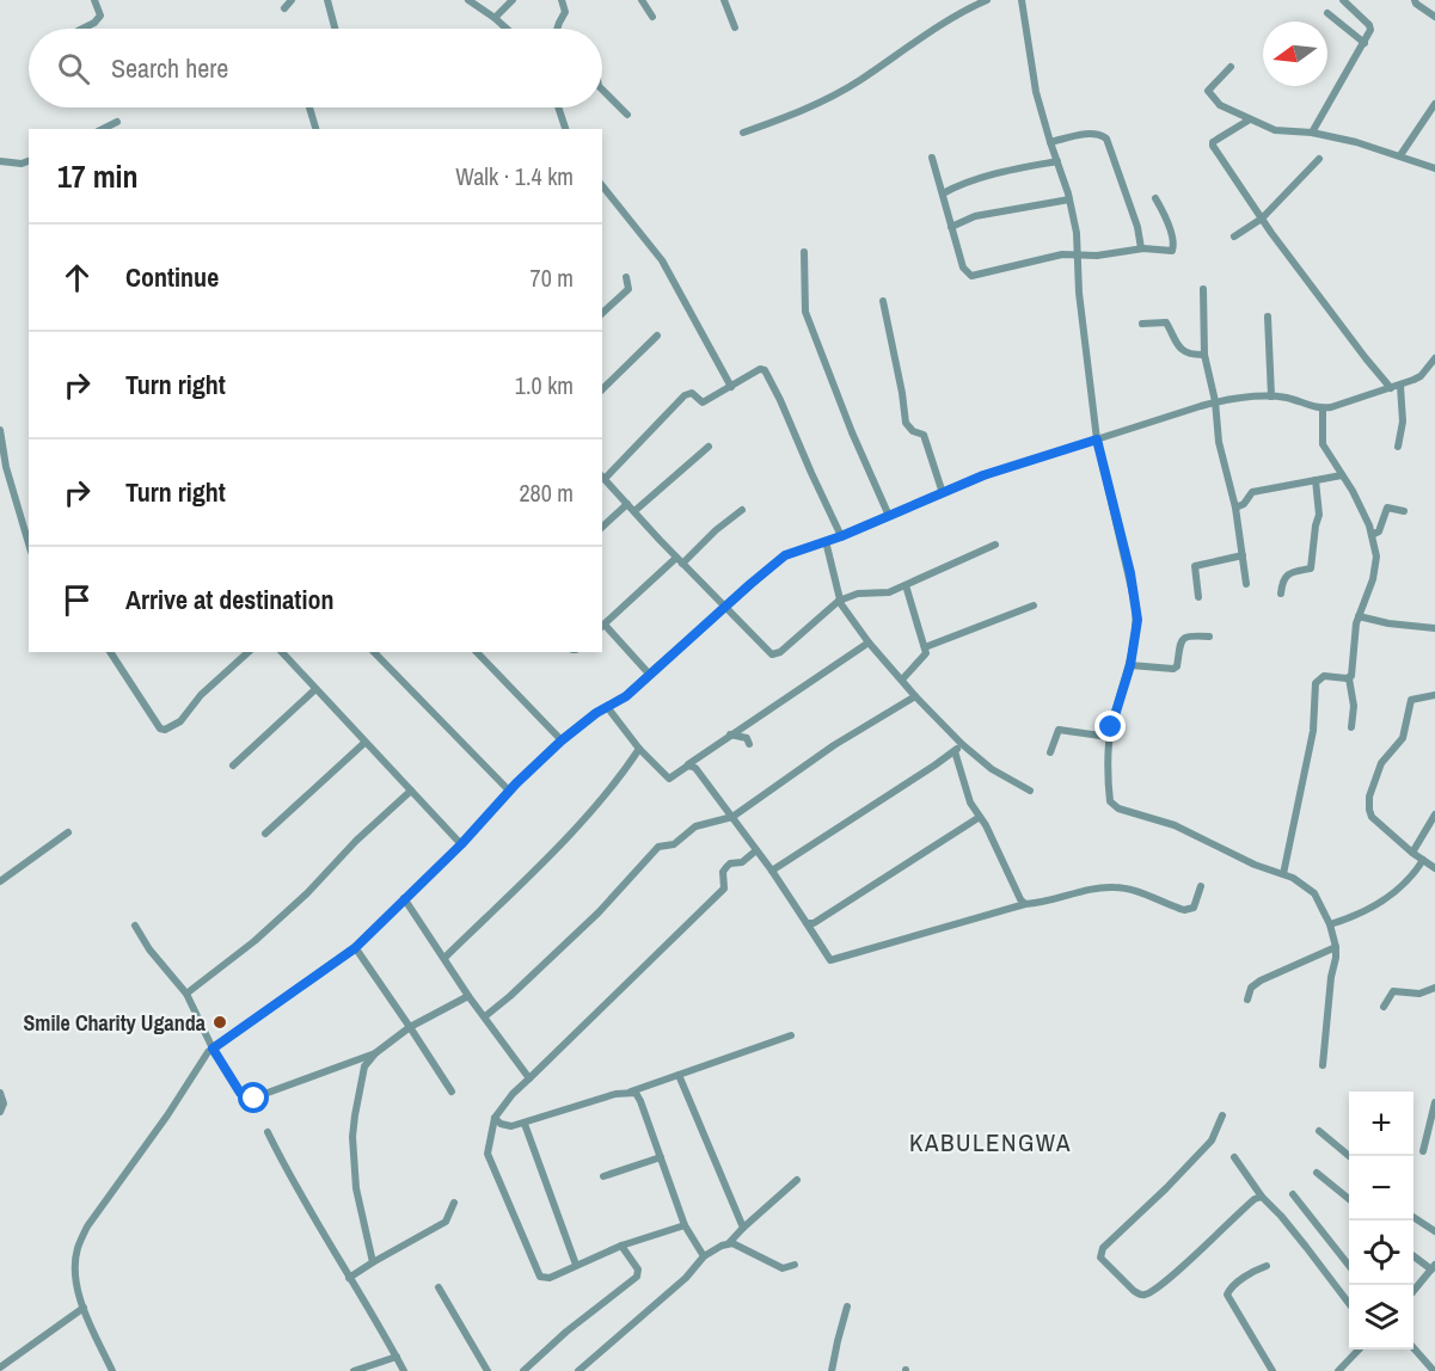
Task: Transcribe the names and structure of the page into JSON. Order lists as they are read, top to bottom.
{
  "districts": ["KABULENGWA"],
  "places": ["Smile Charity Uganda"],
  "north": "left",
  "page": {
    "search": "Search here",
    "heading": ["17 min", "Walk · 1.4 km"],
    "list": [
      ["Continue", "70 m"],
      ["Turn right", "1.0 km"],
      ["Turn right", "280 m"],
      "Arrive at destination"
    ],
    "map_buttons": ["+", "−"]
  }
}
